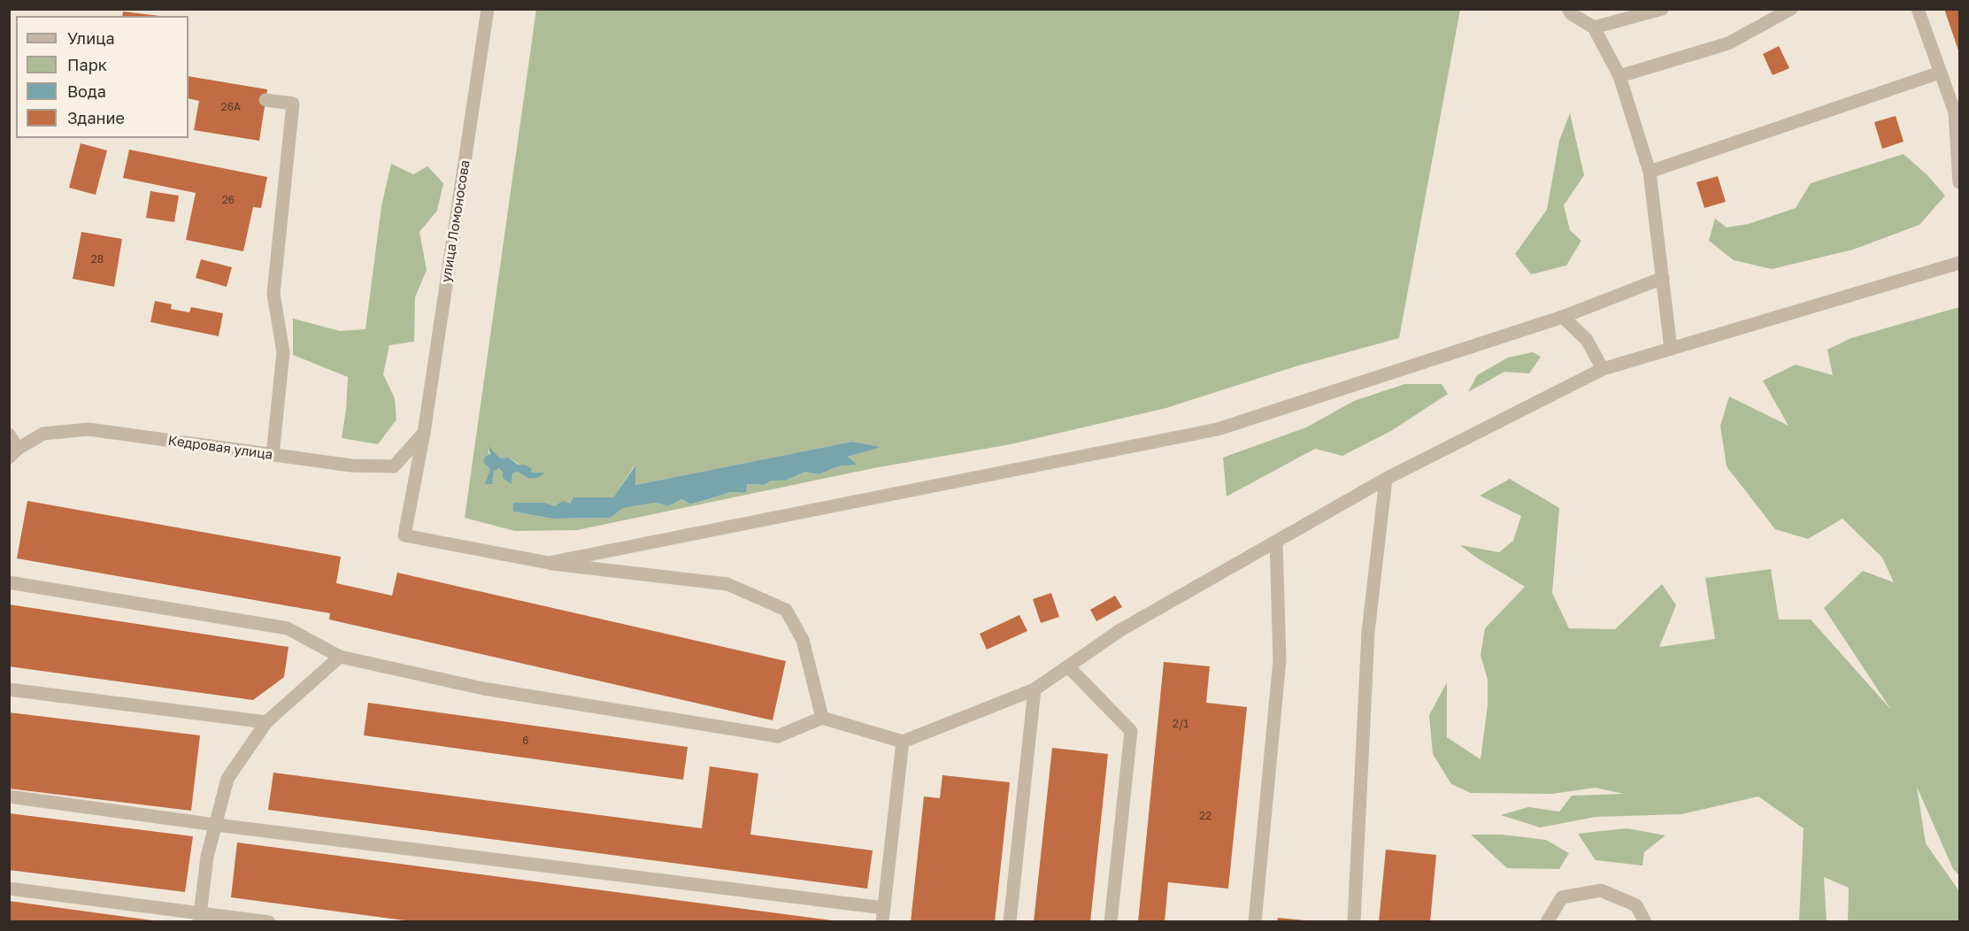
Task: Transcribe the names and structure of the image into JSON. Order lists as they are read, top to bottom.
{
  "streets": {
    "street": ["улица Ломоносова", "Кедровая улица"]
  },
  "crossings": [
    ["улица Ломоносова", "Кедровая улица"]
  ],
  "house_numbers": [
    "26А",
    "26",
    "28",
    "2/1",
    "6",
    "22"
  ],
  "legend": [
    "Улица",
    "Парк",
    "Вода",
    "Здание"
  ]
}
